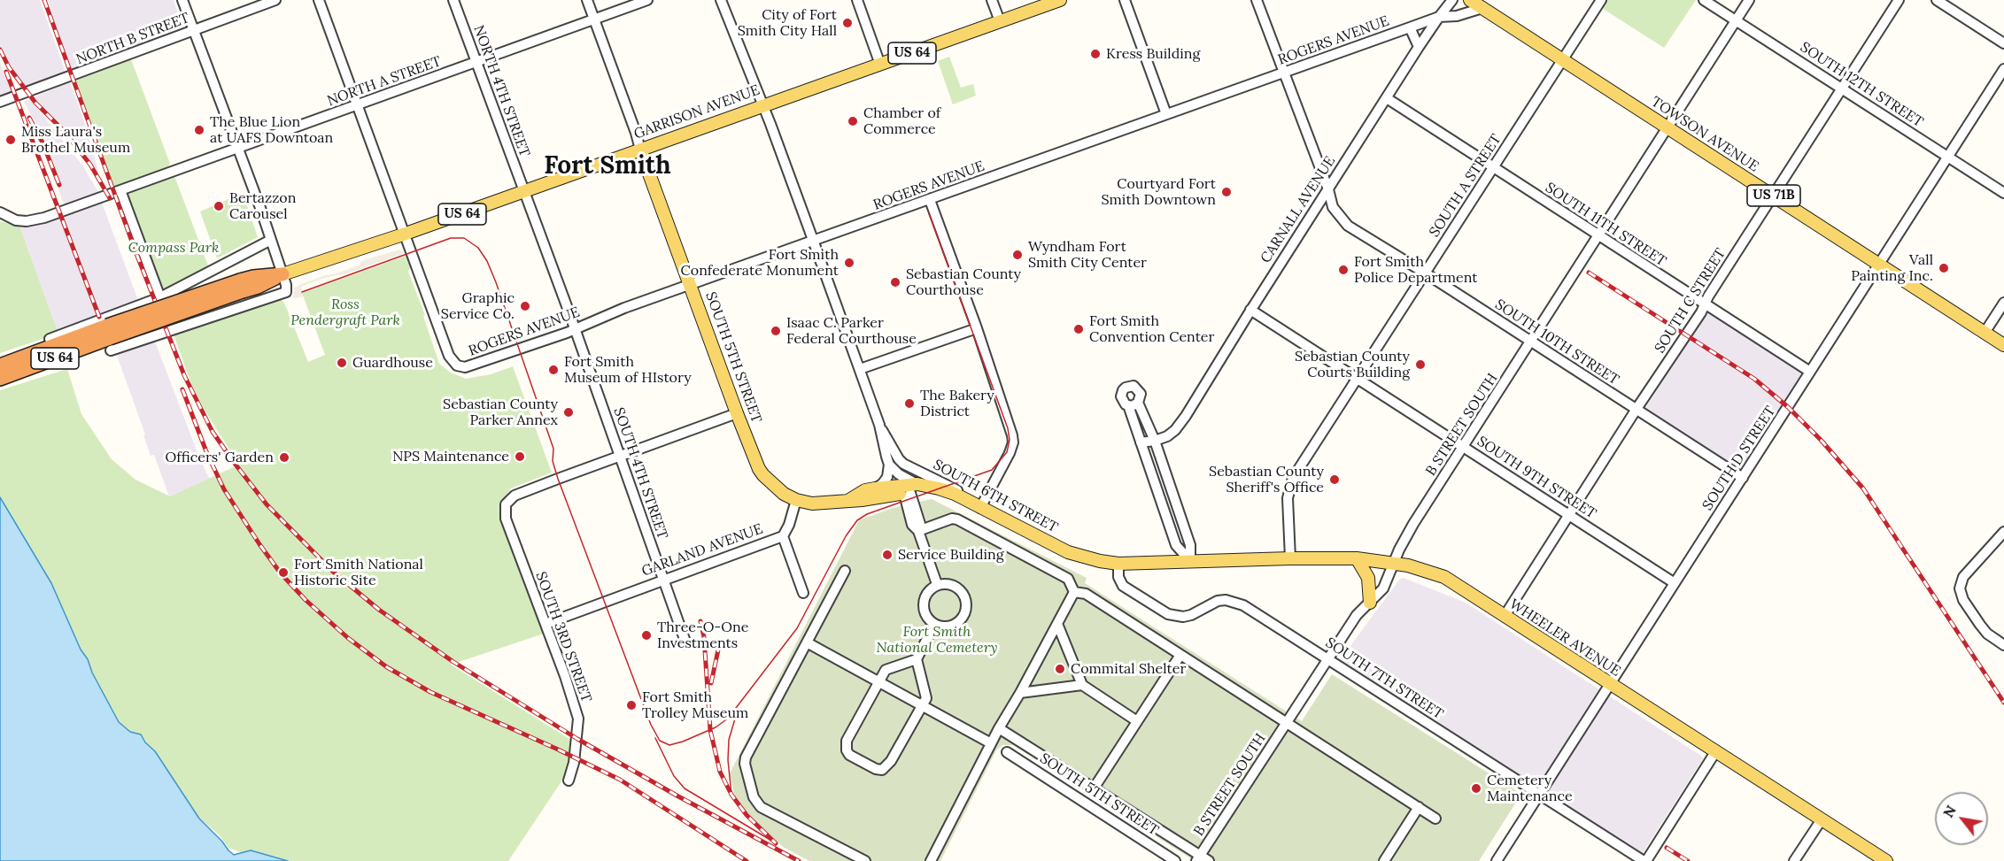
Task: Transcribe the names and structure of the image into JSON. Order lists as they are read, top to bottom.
{
  "streets": {
    "highway": ["US 64", "GARRISON AVENUE"],
    "main road": [
      "TOWSON AVENUE",
      "US 71B",
      "SOUTH 5TH STREET",
      "SOUTH 6TH STREET",
      "WHEELER AVENUE"
    ],
    "street": [
      "NORTH B STREET",
      "ROGERS AVENUE",
      "NORTH A STREET",
      "SOUTH 12TH STREET",
      "NORTH 4TH STREET",
      "SOUTH A STREET",
      "CARNALL AVENUE",
      "SOUTH 11TH STREET",
      "SOUTH C STREET",
      "SOUTH 10TH STREET",
      "B STREET SOUTH",
      "SOUTH D STREET",
      "SOUTH 4TH STREET",
      "SOUTH 9TH STREET",
      "GARLAND AVENUE",
      "SOUTH 3RD STREET",
      "SOUTH 7TH STREET"
    ]
  },
  "crossings": [
    ["ROGERS AVENUE", "GARRISON AVENUE"],
    ["ROGERS AVENUE", "SOUTH 10TH STREET"],
    ["ROGERS AVENUE", "SOUTH 5TH STREET"],
    ["ROGERS AVENUE", "SOUTH 4TH STREET"],
    ["ROGERS AVENUE", "SOUTH 6TH STREET"],
    ["US 64", "GARRISON AVENUE"],
    ["NORTH A STREET", "NORTH 4TH STREET"],
    ["SOUTH 12TH STREET", "SOUTH C STREET"],
    ["SOUTH 12TH STREET", "B STREET SOUTH"],
    ["SOUTH 12TH STREET", "SOUTH D STREET"],
    ["NORTH 4TH STREET", "GARRISON AVENUE"],
    ["NORTH 4TH STREET", "SOUTH 4TH STREET"],
    ["GARRISON AVENUE", "SOUTH 5TH STREET"],
    ["GARRISON AVENUE", "SOUTH 4TH STREET"],
    ["GARRISON AVENUE", "SOUTH 6TH STREET"],
    ["TOWSON AVENUE", "SOUTH A STREET"],
    ["TOWSON AVENUE", "SOUTH C STREET"],
    ["TOWSON AVENUE", "B STREET SOUTH"],
    ["TOWSON AVENUE", "SOUTH D STREET"],
    ["SOUTH A STREET", "SOUTH 11TH STREET"],
    ["SOUTH A STREET", "SOUTH 10TH STREET"],
    ["SOUTH A STREET", "SOUTH 9TH STREET"],
    ["SOUTH A STREET", "WHEELER AVENUE"],
    ["CARNALL AVENUE", "SOUTH 11TH STREET"],
    ["CARNALL AVENUE", "SOUTH 10TH STREET"],
    ["CARNALL AVENUE", "SOUTH 9TH STREET"],
    ["SOUTH 11TH STREET", "SOUTH C STREET"],
    ["SOUTH 11TH STREET", "B STREET SOUTH"],
    ["SOUTH 11TH STREET", "SOUTH D STREET"],
    ["SOUTH C STREET", "SOUTH 10TH STREET"],
    ["SOUTH C STREET", "SOUTH 9TH STREET"],
    ["SOUTH C STREET", "WHEELER AVENUE"],
    ["SOUTH 10TH STREET", "B STREET SOUTH"],
    ["SOUTH 10TH STREET", "SOUTH D STREET"],
    ["SOUTH 5TH STREET", "GARLAND AVENUE"],
    ["B STREET SOUTH", "SOUTH 9TH STREET"],
    ["B STREET SOUTH", "WHEELER AVENUE"],
    ["B STREET SOUTH", "SOUTH 7TH STREET"],
    ["SOUTH D STREET", "SOUTH 9TH STREET"],
    ["SOUTH D STREET", "WHEELER AVENUE"],
    ["SOUTH D STREET", "SOUTH 7TH STREET"],
    ["SOUTH 4TH STREET", "GARLAND AVENUE"],
    ["SOUTH 4TH STREET", "SOUTH 3RD STREET"],
    ["SOUTH 6TH STREET", "SOUTH 7TH STREET"],
    ["GARLAND AVENUE", "SOUTH 3RD STREET"]
  ],
  "districts": ["Fort Smith"],
  "parks": ["Compass Park", "Ross Pendergraft Park", "Fort Smith National Cemetery"],
  "places": [
    "City of Fort Smith City Hall",
    "Kress Building",
    "Chamber of Commerce",
    "The Blue Lion at UAFS Downtoan",
    "Miss Laura's Brothel Museum",
    "Courtyard Fort Smith Downtown",
    "Bertazzon Carousel",
    "Wyndham Fort Smith City Center",
    "Fort Smith Confederate Monument",
    "Vall Painting Inc.",
    "Fort Smith Police Department",
    "Sebastian County Courthouse",
    "Graphic Service Co.",
    "Fort Smith Convention Center",
    "Isaac C. Parker Federal Courthouse",
    "Guardhouse",
    "Sebastian County Courts Building",
    "Fort Smith Museum of HIstory",
    "The Bakery District",
    "Sebastian County Parker Annex",
    "NPS Maintenance",
    "Officers' Garden",
    "Sebastian County Sheriff's Office",
    "Service Building",
    "Fort Smith National Historic Site",
    "Three-O-One Investments",
    "Commital Shelter",
    "Fort Smith Trolley Museum",
    "Cemetery Maintenance"
  ],
  "north": "top left"
}
